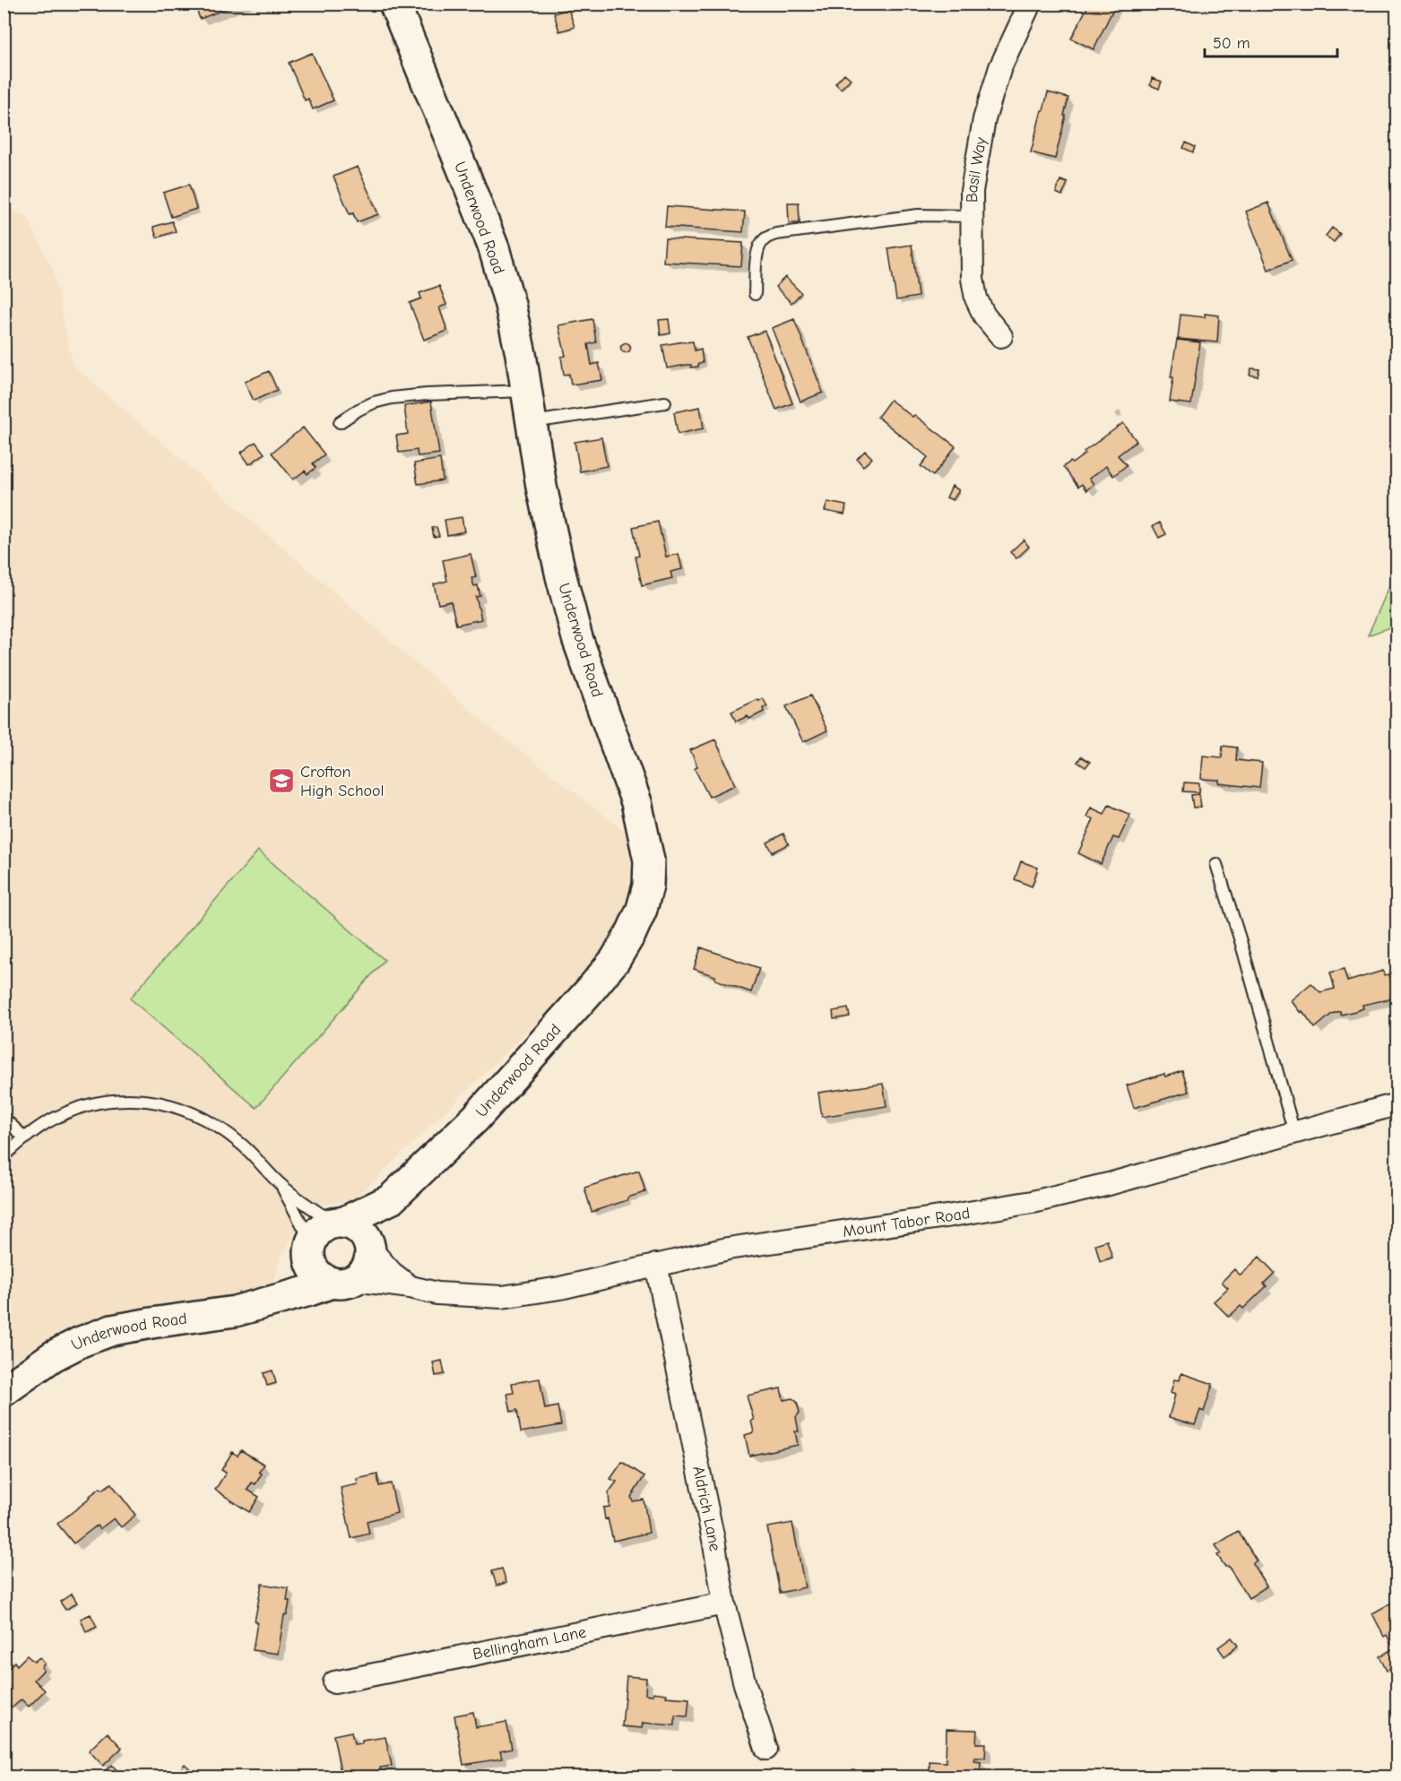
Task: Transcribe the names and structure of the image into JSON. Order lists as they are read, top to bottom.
{
  "streets": {
    "street": [
      "Basil Way",
      "Underwood Road",
      "Mount Tabor Road",
      "Aldrich Lane",
      "Bellingham Lane"
    ]
  },
  "crossings": [
    ["Underwood Road", "Mount Tabor Road"],
    ["Mount Tabor Road", "Aldrich Lane"],
    ["Aldrich Lane", "Bellingham Lane"]
  ],
  "places": {
    "school or university": ["Crofton High School"]
  },
  "scale_bar": "50 m"
}
